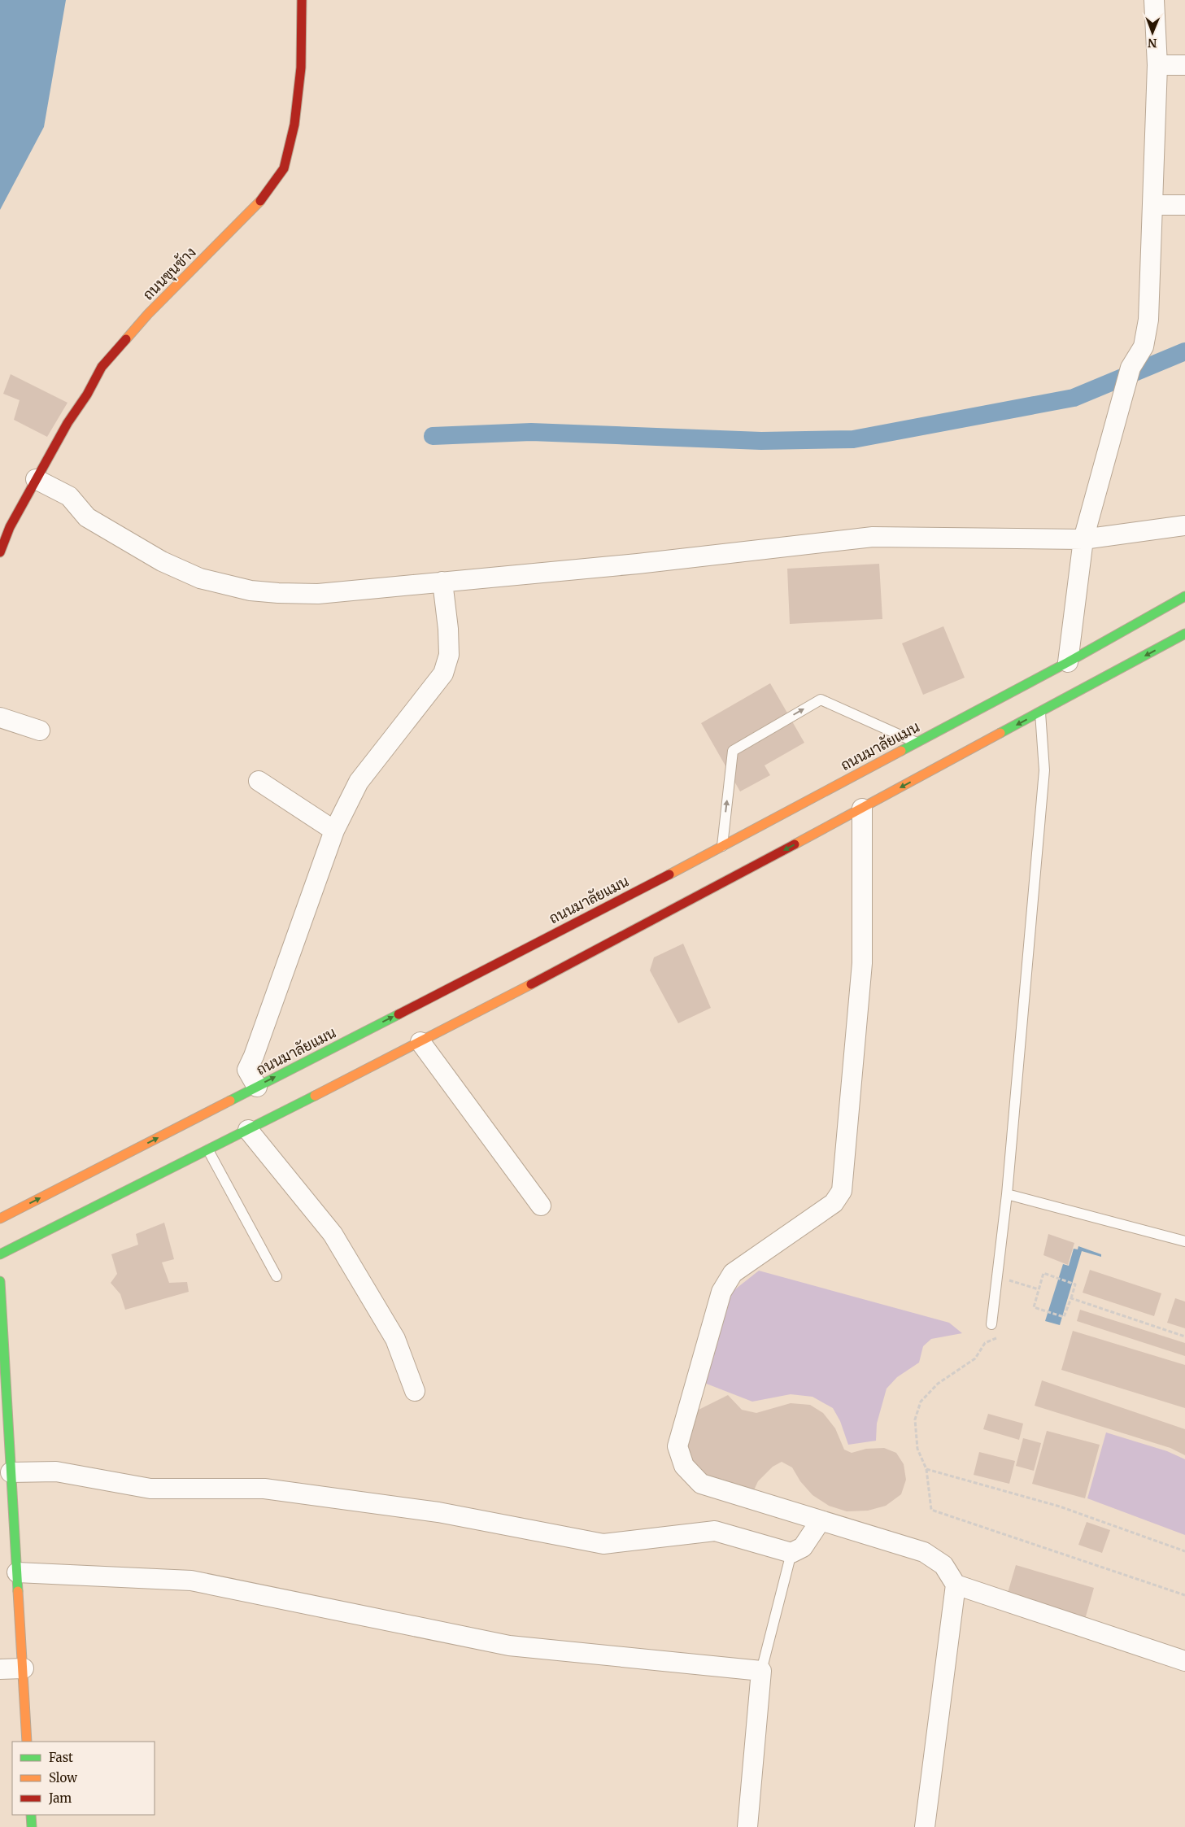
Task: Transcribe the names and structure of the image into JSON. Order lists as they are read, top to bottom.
{
  "streets": {
    "main road": ["ถนนขุนช้าง", "ถนนมาลัยแมน"]
  },
  "legend": ["Fast", "Slow", "Jam"],
  "north": "bottom"
}
